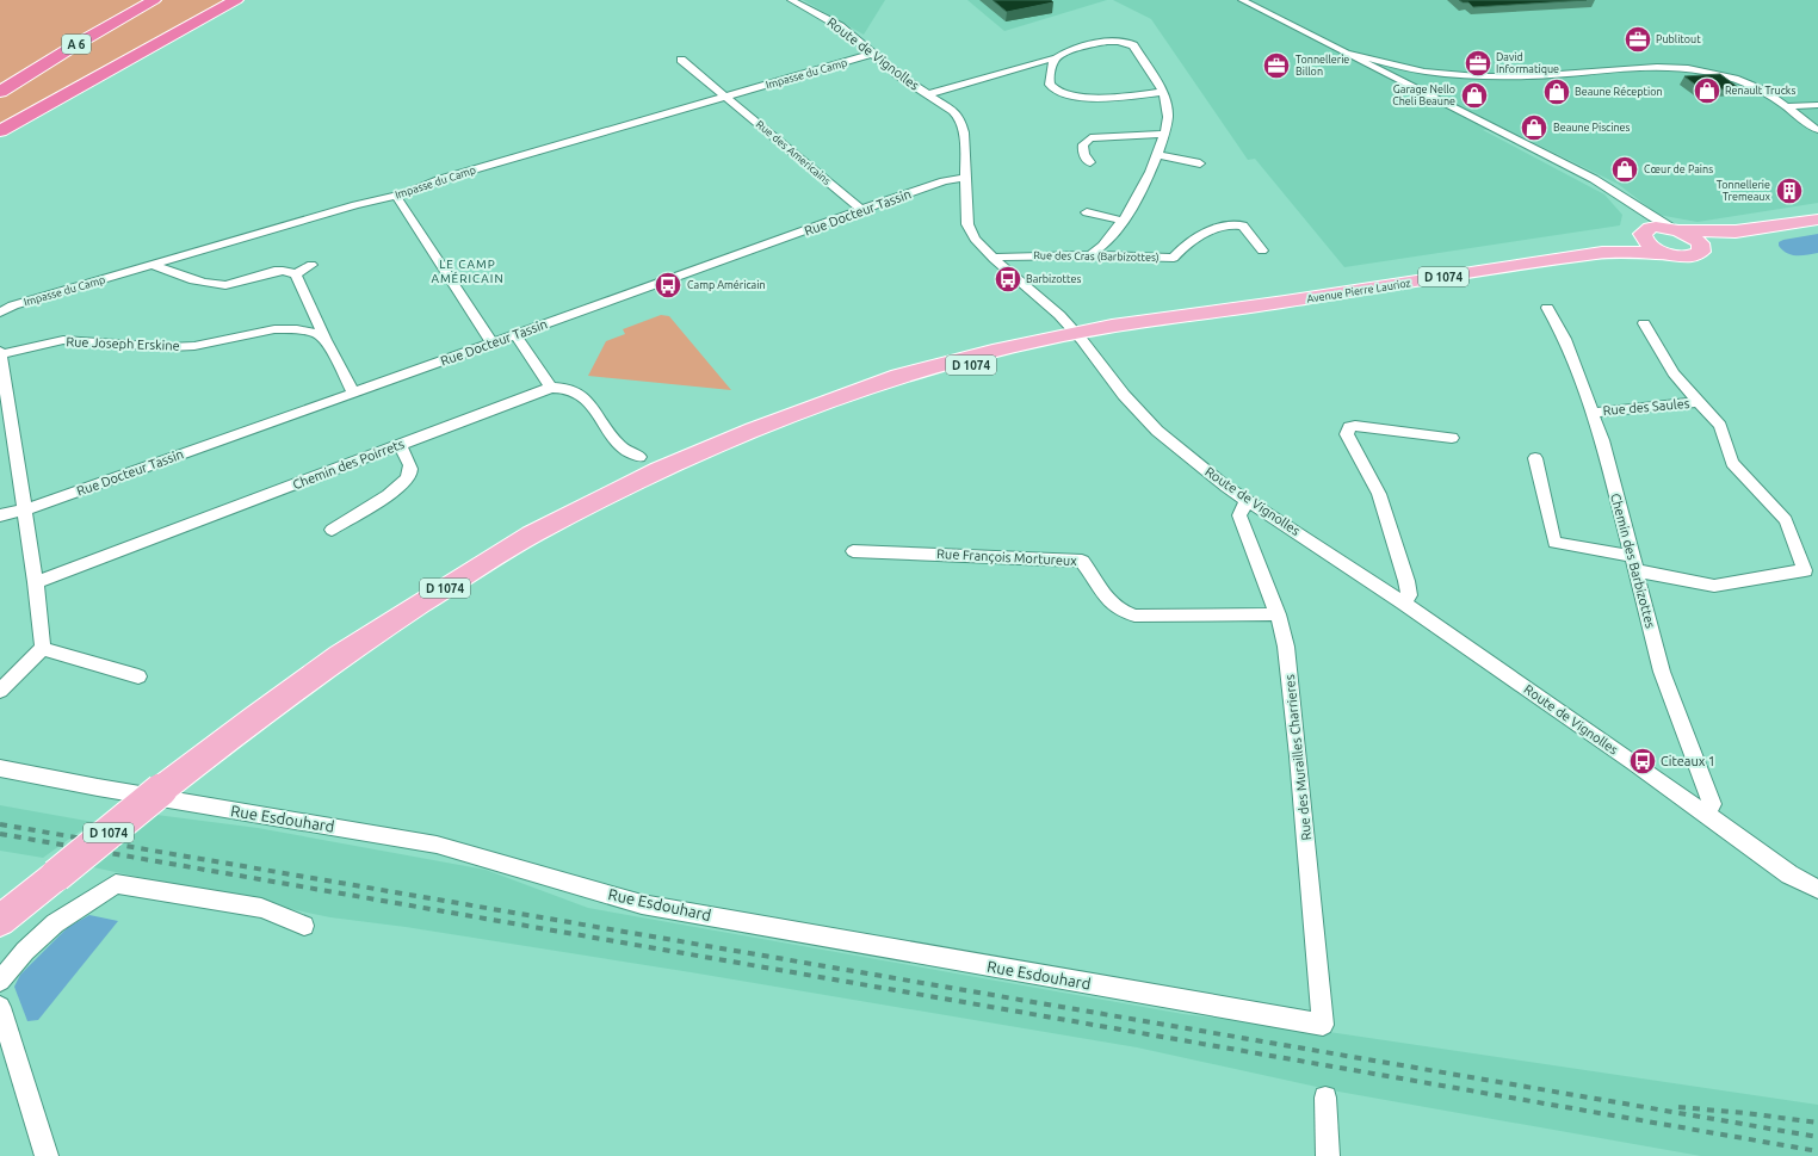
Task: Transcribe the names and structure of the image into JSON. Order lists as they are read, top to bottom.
{
  "streets": {
    "highway": ["A 6"],
    "main road": ["D 1074", "Avenue Pierre Laurioz"],
    "street": [
      "Route de Vignolles",
      "Impasse du Camp",
      "Rue des Americains",
      "Rue Docteur Tassin",
      "Rue des Cras (Barbizottes)",
      "Rue Joseph Erskine",
      "Rue des Saules",
      "Chemin des Poirrets",
      "Rue François Mortureux",
      "Chemin des Barbizottes",
      "Rue des Murailles Charrieres",
      "Rue Esdouhard"
    ]
  },
  "crossings": [
    ["Route de Vignolles", "Impasse du Camp"],
    ["Route de Vignolles", "Rue Docteur Tassin"],
    ["Route de Vignolles", "Rue des Cras (Barbizottes)"],
    ["Route de Vignolles", "D 1074"],
    ["Route de Vignolles", "Avenue Pierre Laurioz"],
    ["Route de Vignolles", "Chemin des Barbizottes"],
    ["Route de Vignolles", "Rue des Murailles Charrieres"],
    ["Impasse du Camp", "Rue des Americains"],
    ["Rue des Americains", "Rue Docteur Tassin"],
    ["D 1074", "Avenue Pierre Laurioz"],
    ["Rue des Saules", "Chemin des Barbizottes"],
    ["Rue François Mortureux", "Rue des Murailles Charrieres"],
    ["Rue des Murailles Charrieres", "Rue Esdouhard"]
  ],
  "districts": ["LE CAMP AMÉRICAIN"],
  "places": {
    "office": ["Publitout", "David Informatique", "Tonnellerie Billon"],
    "shop": [
      "Renault Trucks",
      "Beaune Réception",
      "Garage Nello Cheli Beaune",
      "Beaune Piscines",
      "Cœur de Pains"
    ],
    "building": ["Tonnellerie Tremeaux"],
    "bus stop": ["Barbizottes", "Camp Américain", "Citeaux 1"]
  }
}
